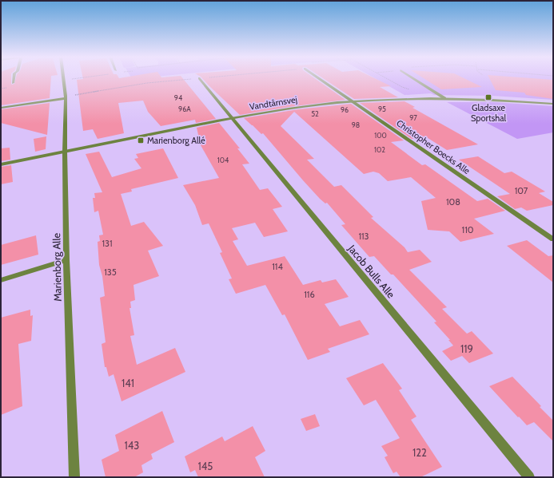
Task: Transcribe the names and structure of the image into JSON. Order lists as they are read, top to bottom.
{
  "streets": {
    "street": [
      "Vandtårnsvej",
      "Christopher Boecks Alle",
      "Marienborg Alle",
      "Jacob Bulls Alle"
    ]
  },
  "crossings": [
    ["Vandtårnsvej", "Christopher Boecks Alle"],
    ["Vandtårnsvej", "Marienborg Alle"],
    ["Vandtårnsvej", "Jacob Bulls Alle"]
  ],
  "places": {
    "transit": ["Gladsaxe Sportshal", "Marienborg Allé"]
  },
  "house_numbers": [
    "94",
    "96A",
    "95",
    "96",
    "52",
    "97",
    "98",
    "100",
    "102",
    "104",
    "107",
    "108",
    "110",
    "113",
    "131",
    "114",
    "135",
    "116",
    "119",
    "141",
    "143",
    "122",
    "145"
  ]
}
